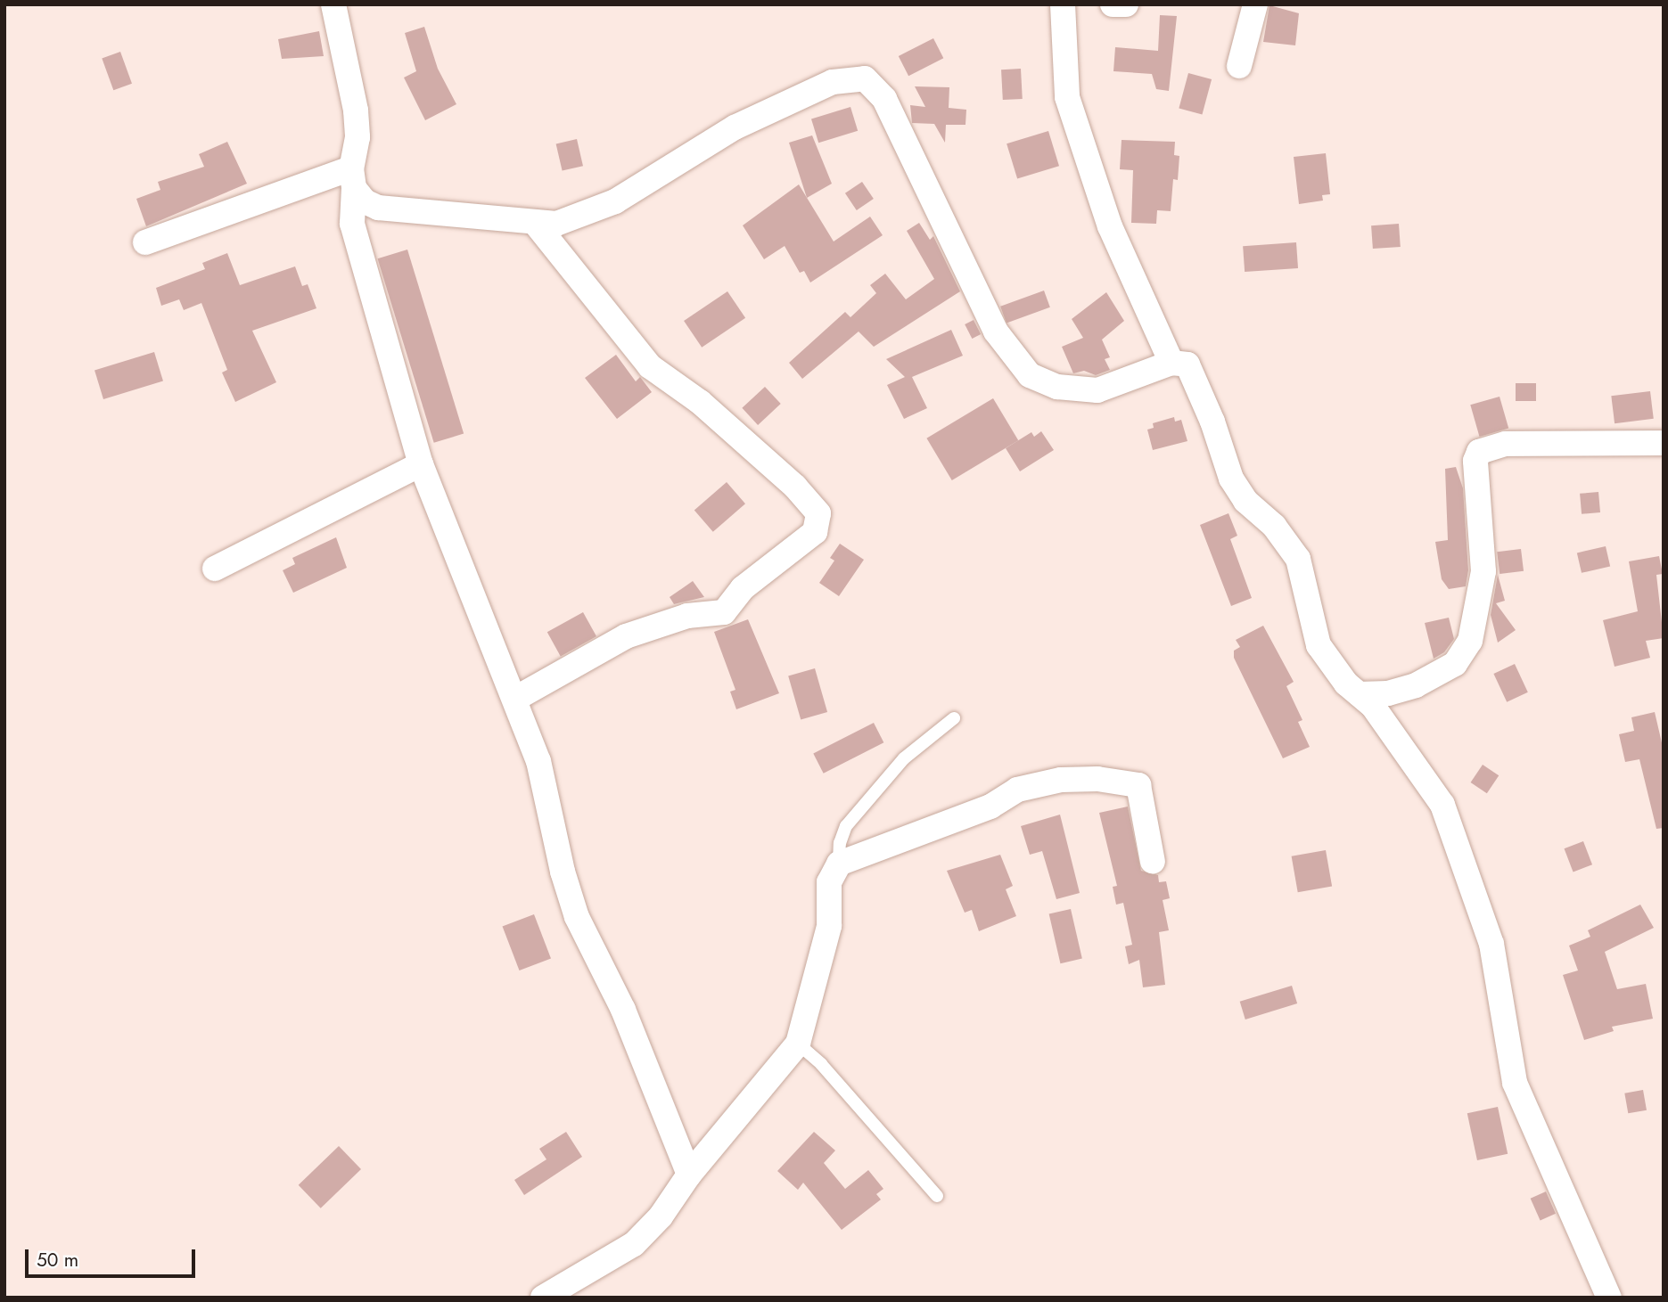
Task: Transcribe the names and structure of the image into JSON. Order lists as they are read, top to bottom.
{
  "scale_bar": "50 m"
}
